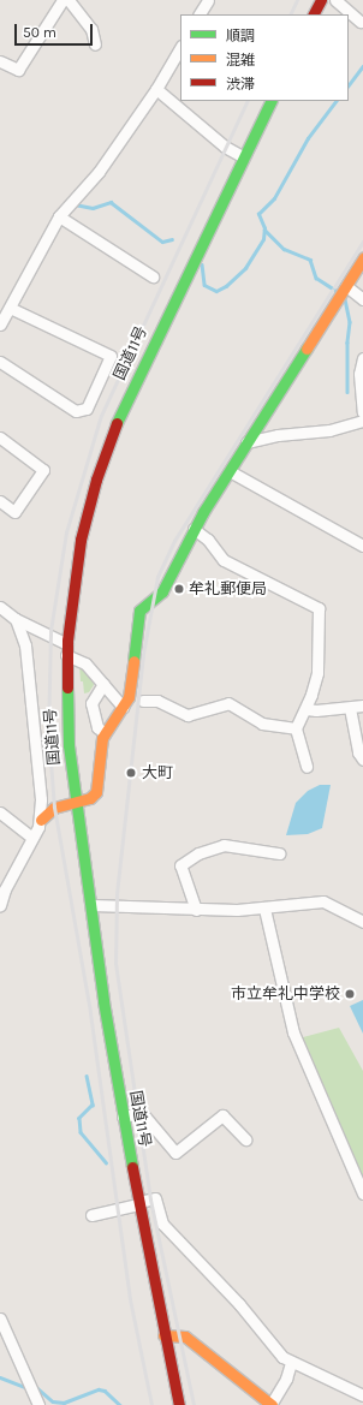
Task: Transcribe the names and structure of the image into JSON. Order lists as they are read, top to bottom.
{
  "streets": {
    "main road": ["国道11号"]
  },
  "places": ["牟礼郵便局", "大町", "市立牟礼中学校"],
  "legend": ["順調", "混雑", "渋滞"],
  "scale_bar": "50 m"
}
